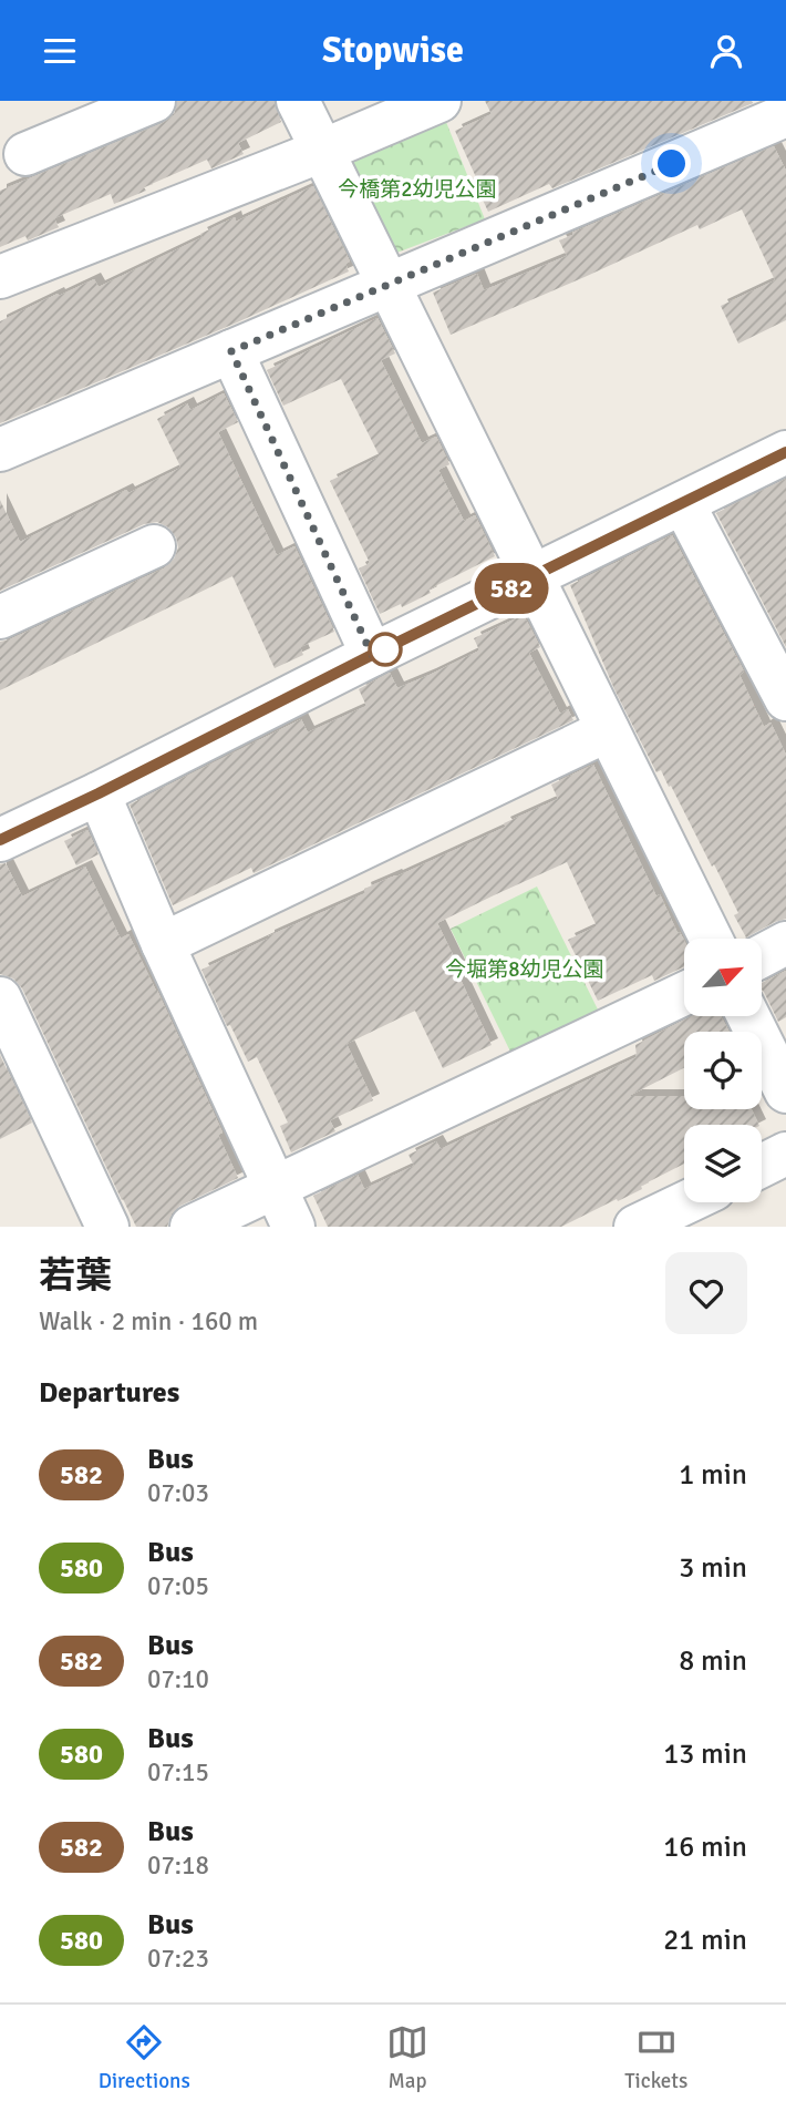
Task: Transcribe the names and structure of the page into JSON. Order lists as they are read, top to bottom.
{
  "parks": ["今橋第2幼児公園", "今堀第8幼児公園"],
  "lines": ["bus line 582"],
  "north": "top right",
  "page": {
    "header": "Stopwise",
    "on_map": "582",
    "heading": [
      ["若葉", "Walk · 2 min · 160 m"],
      "Departures"
    ],
    "list": [
      {
        "mark": "582",
        "name": "Bus",
        "note": "07:03",
        "value": "1 min"
      },
      {
        "mark": "580",
        "name": "Bus",
        "note": "07:05",
        "value": "3 min"
      },
      {
        "mark": "582",
        "name": "Bus",
        "note": "07:10",
        "value": "8 min"
      },
      {
        "mark": "580",
        "name": "Bus",
        "note": "07:15",
        "value": "13 min"
      },
      {
        "mark": "582",
        "name": "Bus",
        "note": "07:18",
        "value": "16 min"
      },
      {
        "mark": "580",
        "name": "Bus",
        "note": "07:23",
        "value": "21 min"
      }
    ],
    "tabs": ["Directions", "Map", "Tickets"]
  }
}
